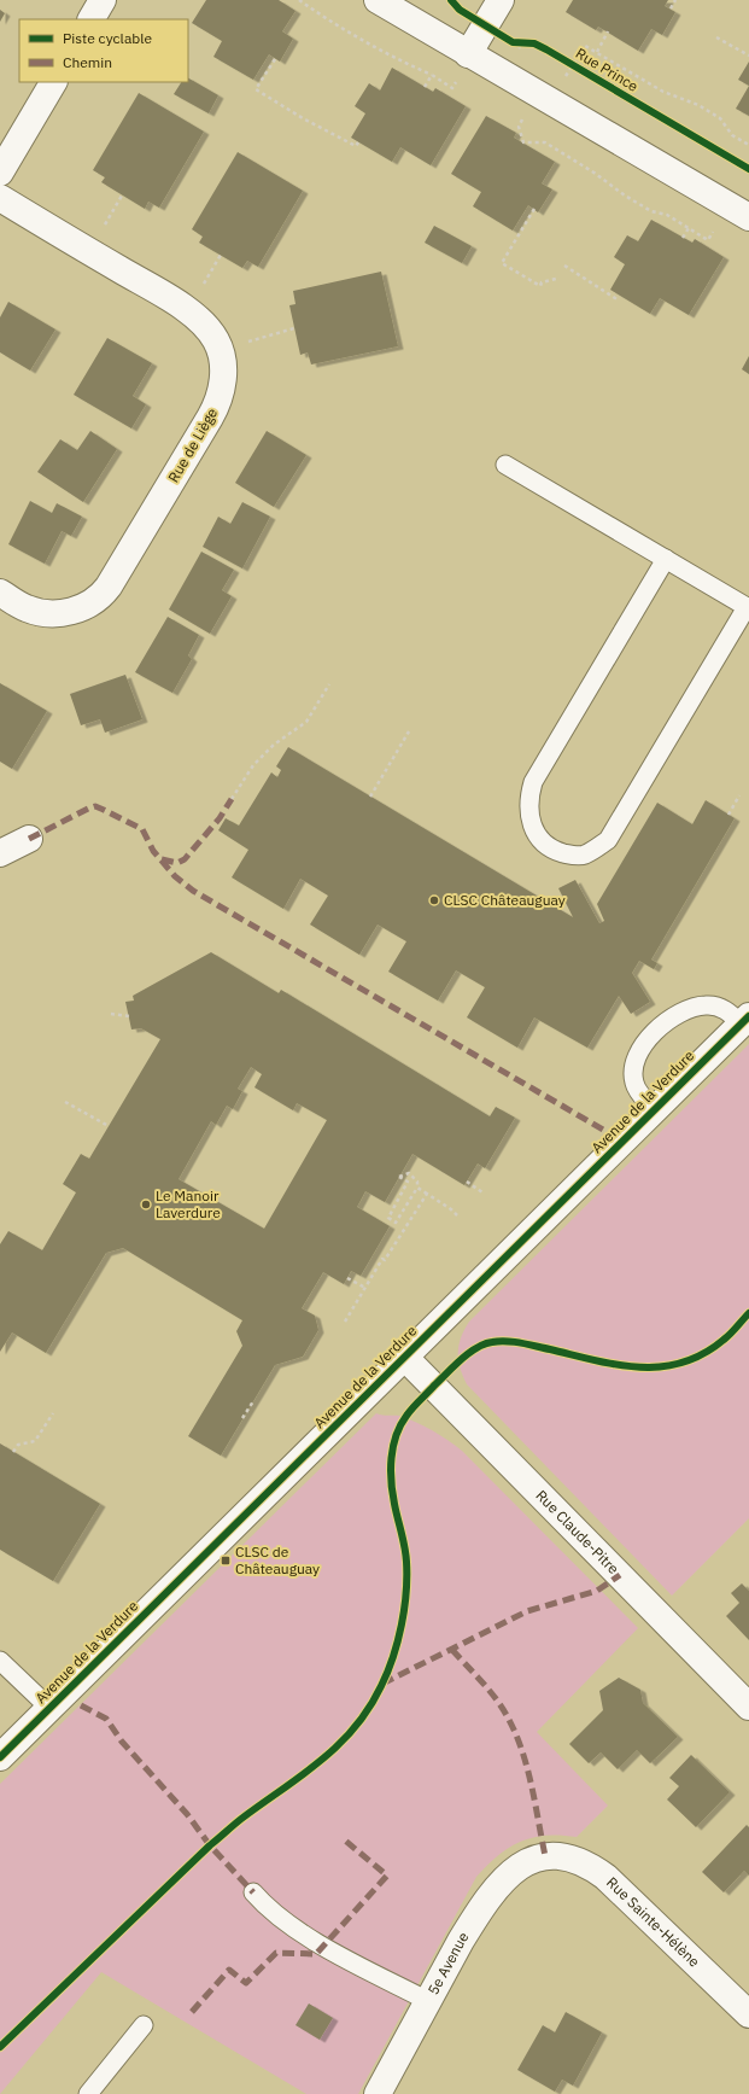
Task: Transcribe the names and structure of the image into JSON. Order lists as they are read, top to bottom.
{
  "streets": {
    "street": [
      "Rue de Liège",
      "Avenue de la Verdure",
      "Rue Claude-Pitre",
      "Rue Sainte-Hélène",
      "5e Avenue"
    ],
    "cycle path": ["Rue Prince"]
  },
  "crossings": [
    ["Avenue de la Verdure", "Rue Claude-Pitre"],
    ["Rue Sainte-Hélène", "5e Avenue"]
  ],
  "places": {
    "other": ["CLSC Châteauguay", "Le Manoir Laverdure"],
    "transit": ["CLSC de Châteauguay"]
  },
  "legend": ["Piste cyclable", "Chemin"]
}
